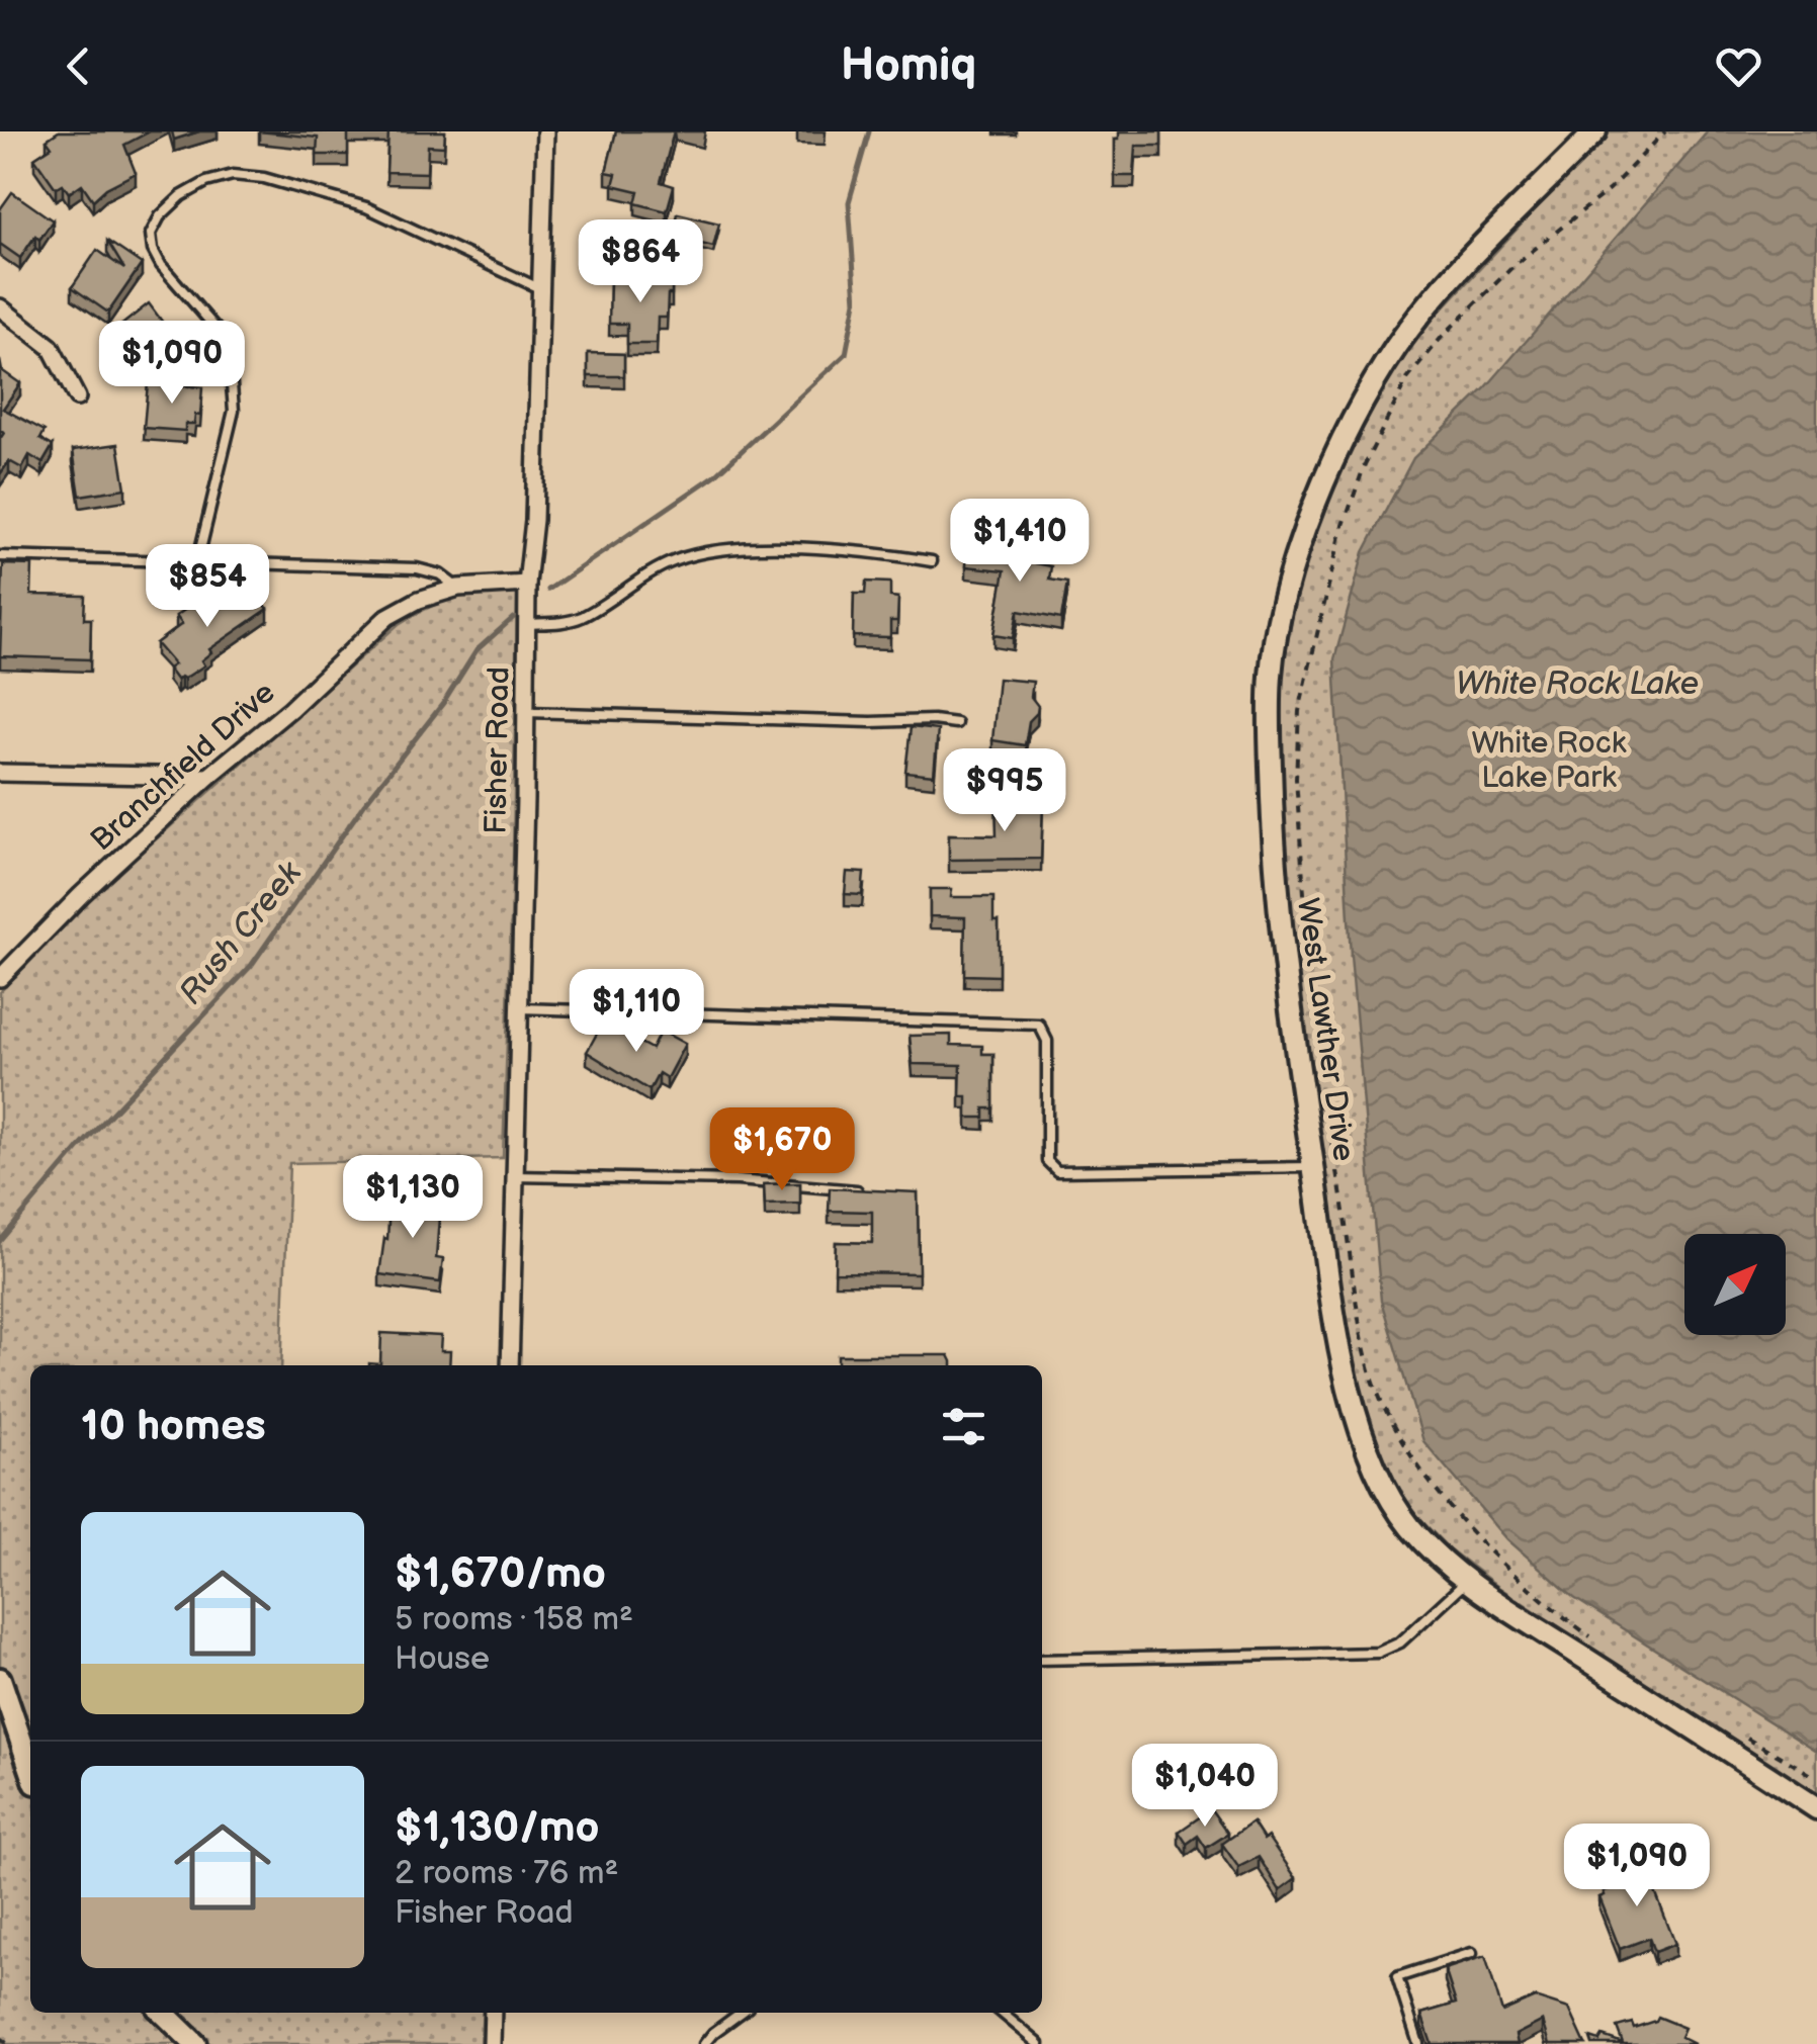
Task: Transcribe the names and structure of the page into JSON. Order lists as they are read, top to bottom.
{
  "streets": {
    "street": ["Fisher Road", "Branchfield Drive", "West Lawther Drive"]
  },
  "crossings": [
    ["Fisher Road", "Branchfield Drive"]
  ],
  "water": ["White Rock Lake", "Rush Creek"],
  "parks": ["White Rock Lake Park"],
  "north": "top right",
  "page": {
    "header": "Homiq",
    "price": [
      "$864",
      "$1,090",
      "$1,410",
      "$854",
      "$995",
      "$1,110",
      "$1,670",
      "$1,130",
      "$1,040",
      "$1,090"
    ],
    "heading": "10 homes",
    "list": [
      {
        "name": "$1,670/mo",
        "note": "5 rooms · 158 m² · House"
      },
      {
        "name": "$1,130/mo",
        "note": "2 rooms · 76 m² · Fisher Road"
      }
    ]
  }
}
